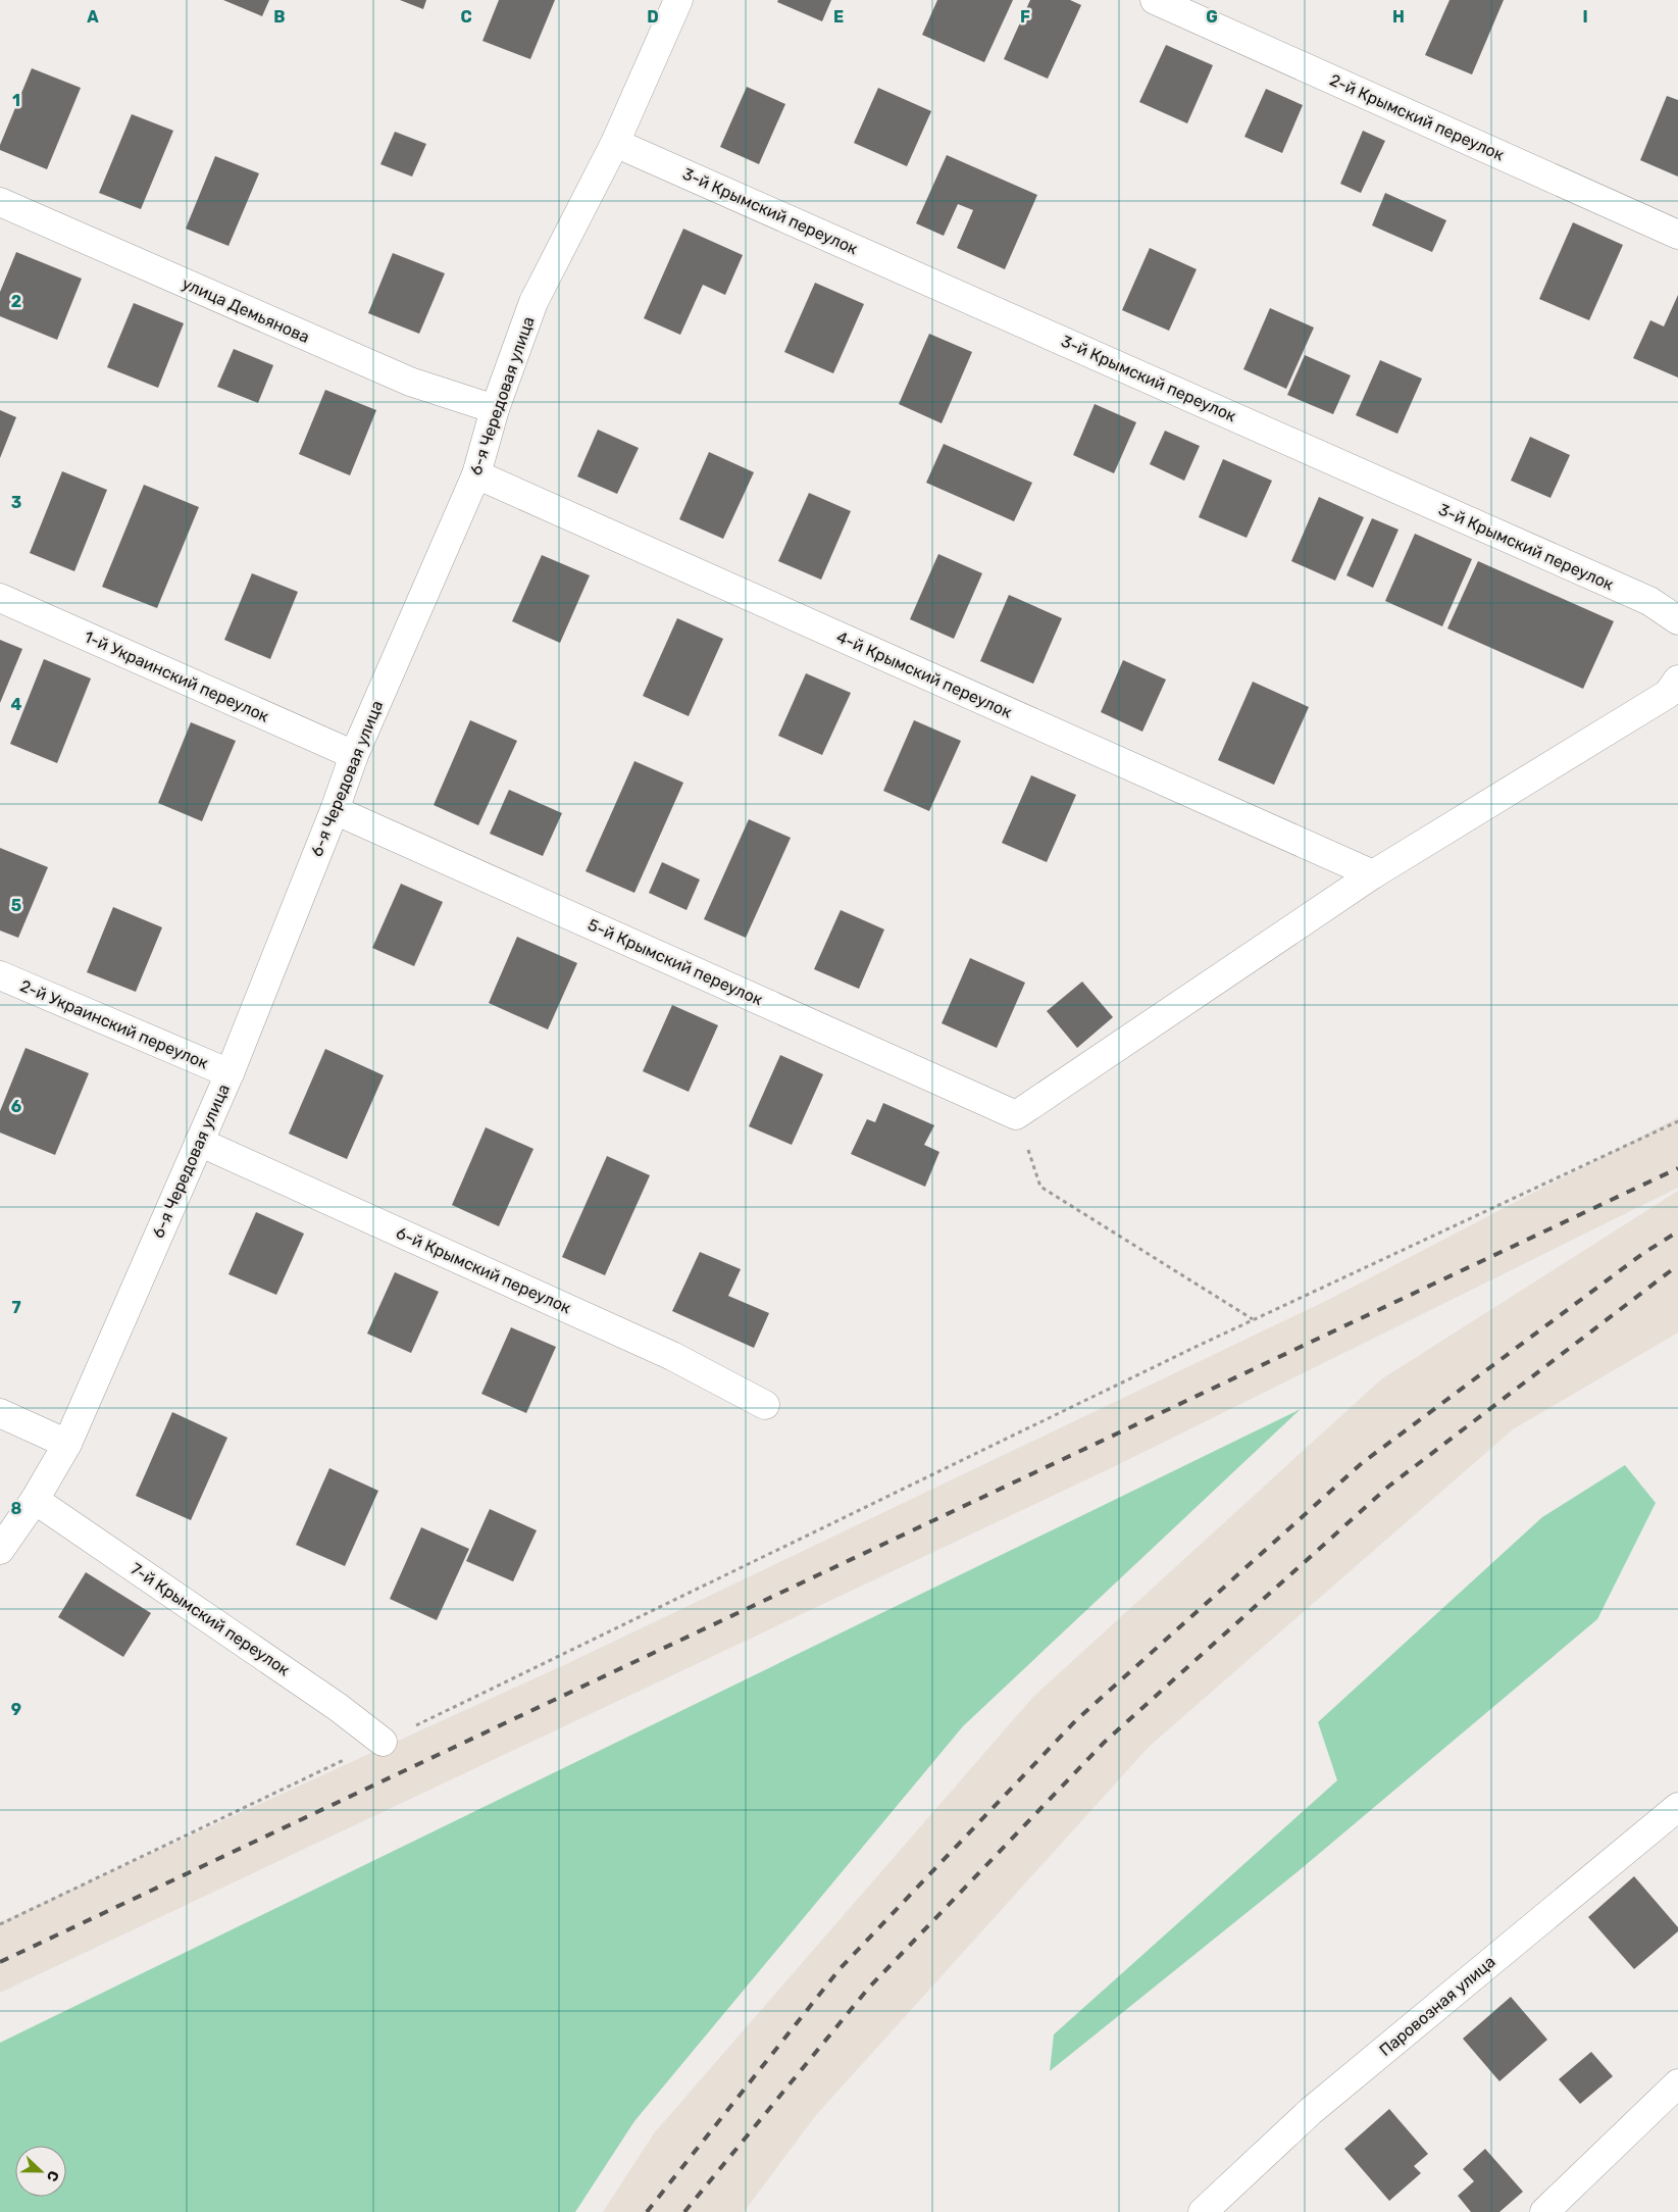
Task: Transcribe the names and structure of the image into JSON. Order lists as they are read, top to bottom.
{
  "streets": {
    "street": [
      "2-й Крымский переулок",
      "3-й Крымский переулок",
      "улица Демьянова",
      "6-я Чередовая улица",
      "4-й Крымский переулок",
      "1-й Украинский переулок",
      "5-й Крымский переулок",
      "2-й Украинский переулок",
      "6-й Крымский переулок",
      "7-й Крымский переулок",
      "Паровозная улица"
    ]
  },
  "crossings": [
    ["3-й Крымский переулок", "6-я Чередовая улица"],
    ["улица Демьянова", "6-я Чередовая улица"],
    ["6-я Чередовая улица", "4-й Крымский переулок"],
    ["6-я Чередовая улица", "1-й Украинский переулок"],
    ["6-я Чередовая улица", "5-й Крымский переулок"],
    ["6-я Чередовая улица", "2-й Украинский переулок"],
    ["6-я Чередовая улица", "6-й Крымский переулок"],
    ["6-я Чередовая улица", "7-й Крымский переулок"]
  ],
  "north": "right",
  "grid": {
    "columns": [
      "A",
      "B",
      "C",
      "D",
      "E",
      "F",
      "G",
      "H",
      "I"
    ],
    "rows": [
      "1",
      "2",
      "3",
      "4",
      "5",
      "6",
      "7",
      "8",
      "9"
    ]
  }
}
